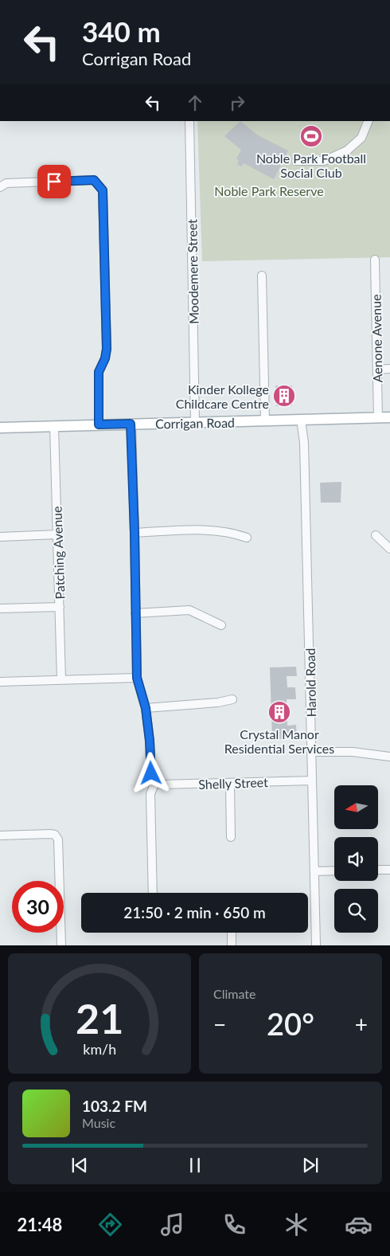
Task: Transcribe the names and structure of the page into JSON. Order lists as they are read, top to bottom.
{
  "streets": {
    "main road": ["Corrigan Road"],
    "street": [
      "Moodemere Street",
      "Aenone Avenue",
      "Patching Avenue",
      "Harold Road",
      "Shelly Street"
    ]
  },
  "crossings": [
    ["Moodemere Street", "Corrigan Road"],
    ["Aenone Avenue", "Corrigan Road"],
    ["Corrigan Road", "Patching Avenue"],
    ["Corrigan Road", "Harold Road"],
    ["Harold Road", "Shelly Street"]
  ],
  "parks": ["Noble Park Reserve"],
  "places": {
    "sports": ["Noble Park Football Social Club"],
    "building": ["Kinder Kollege Childcare Centre", "Crystal Manor Residential Services"]
  },
  "north": "left",
  "page": {
    "turn": ["340 m", "Corrigan Road"],
    "limit": "30",
    "trip": "21:50 · 2 min · 650 m",
    "tile": "Climate",
    "heat": ["−", "20°", "+"],
    "song": ["103.2 FM", "Music"],
    "tabs": "21:48",
    "gauge": ["21", "km/h"]
  }
}
